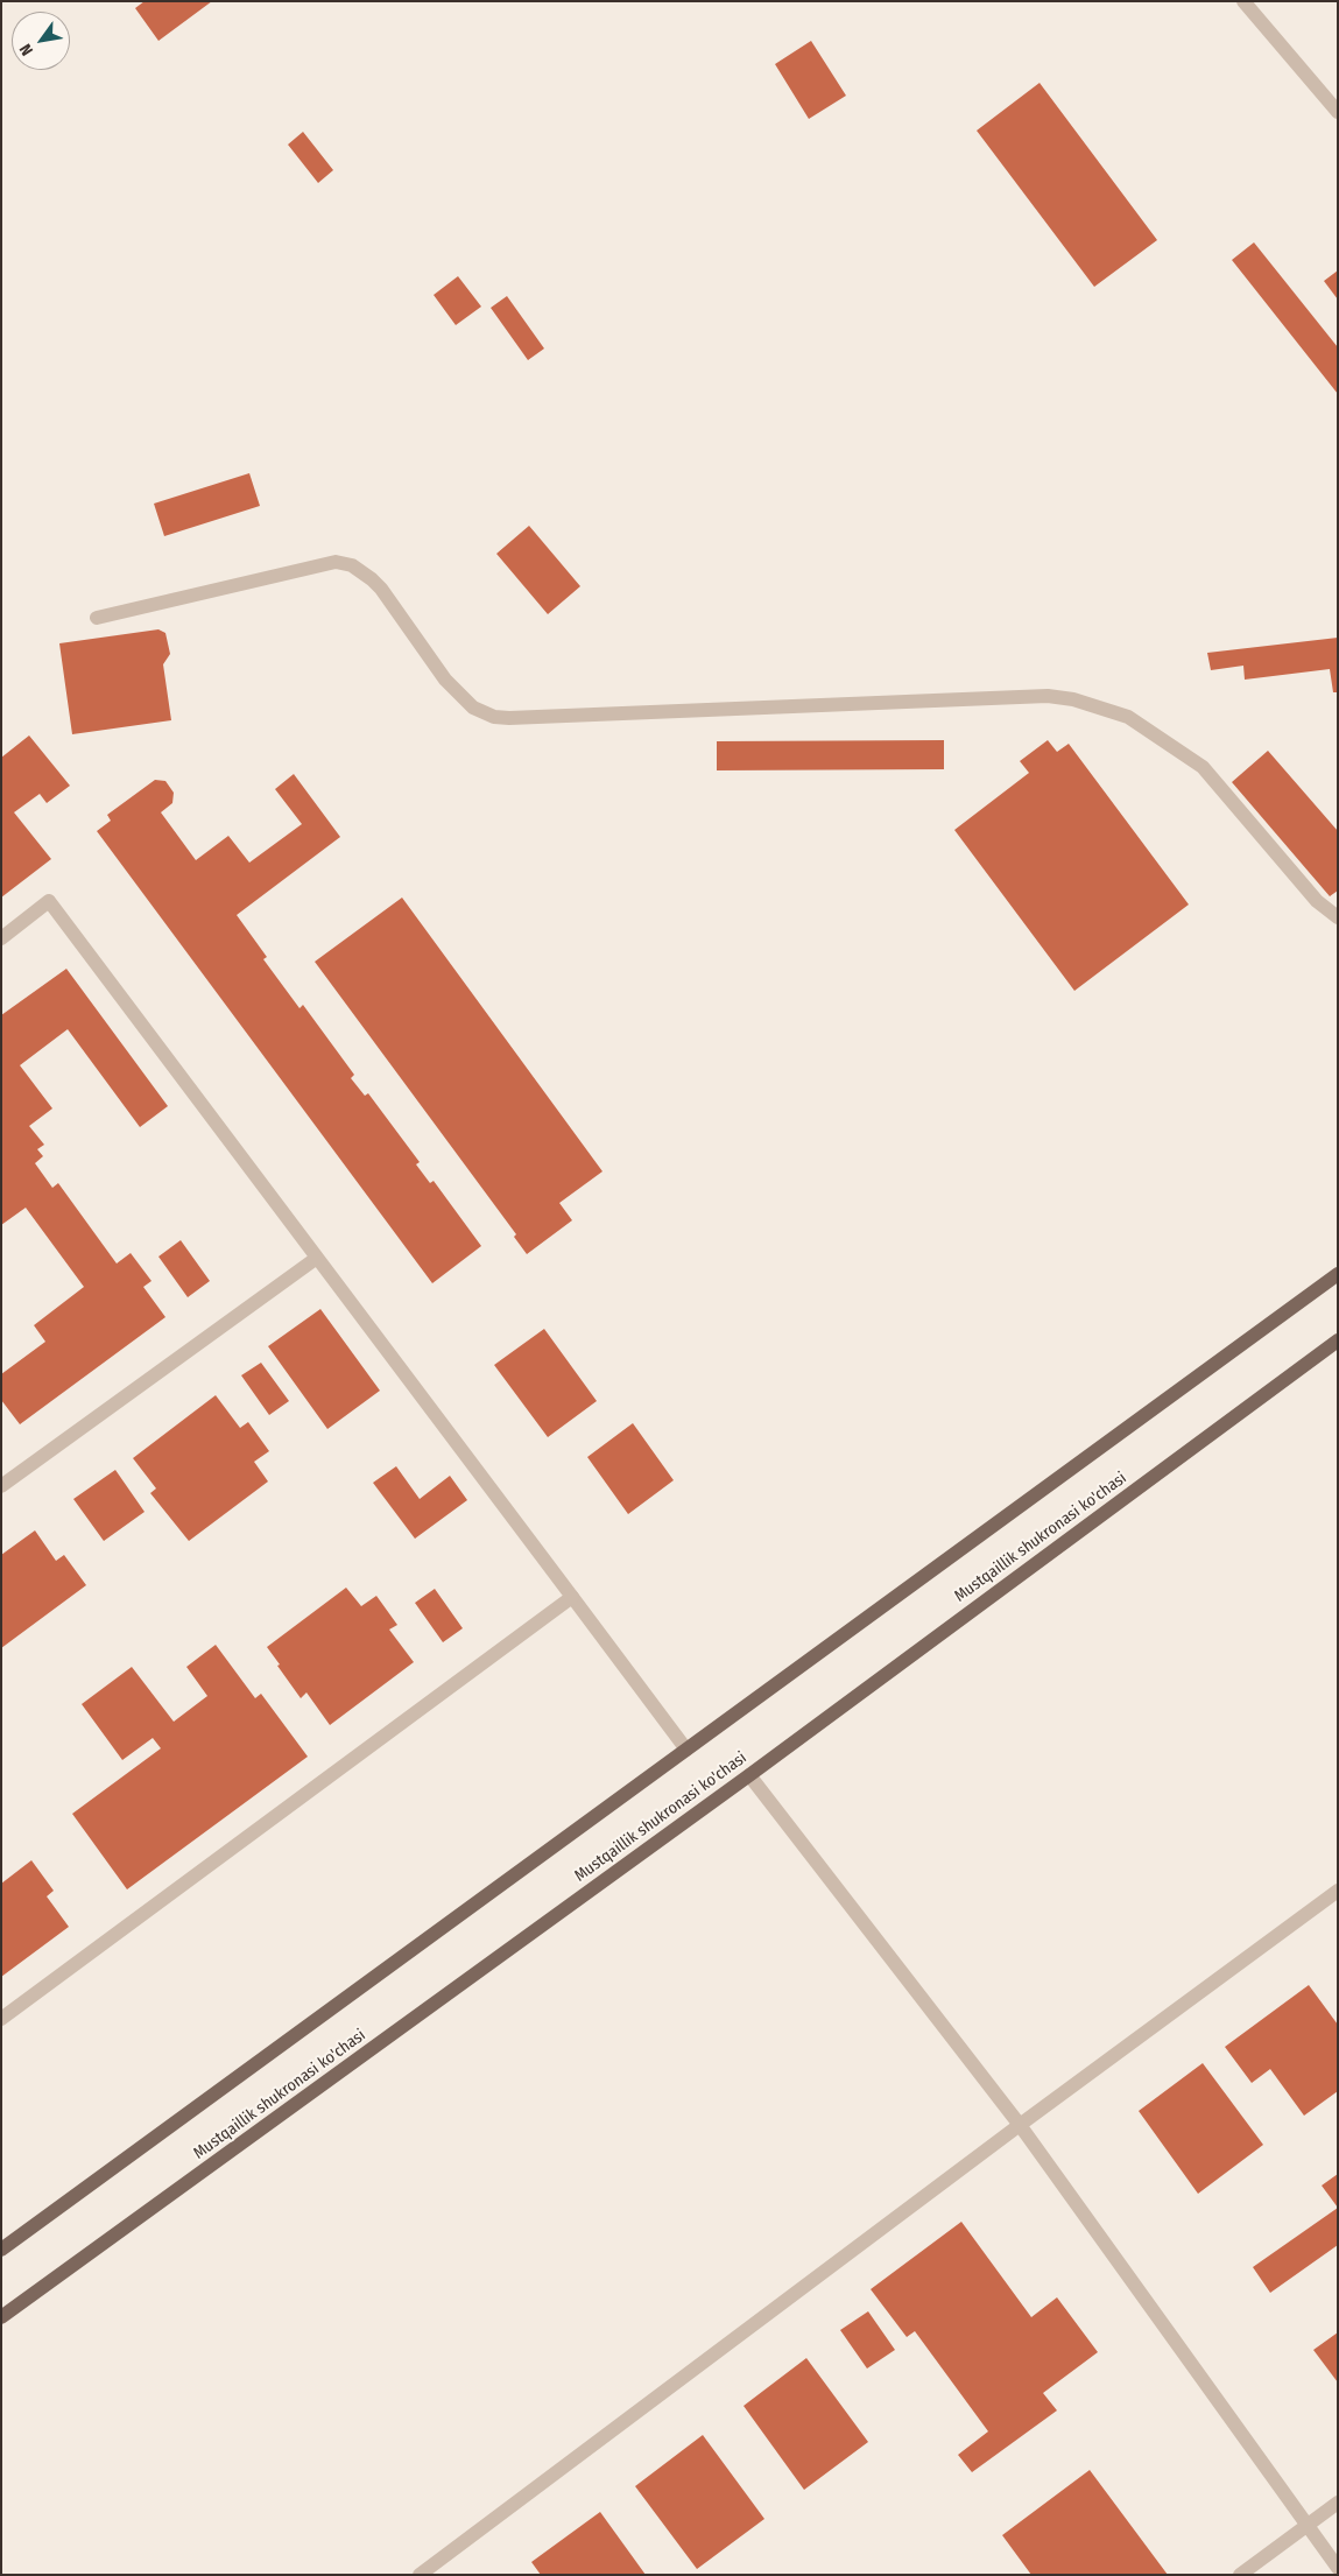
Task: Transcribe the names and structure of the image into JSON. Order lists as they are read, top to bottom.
{
  "streets": {
    "main road": ["Mustqaillik shukronasi ko'chasi"]
  },
  "north": "bottom left"
}
